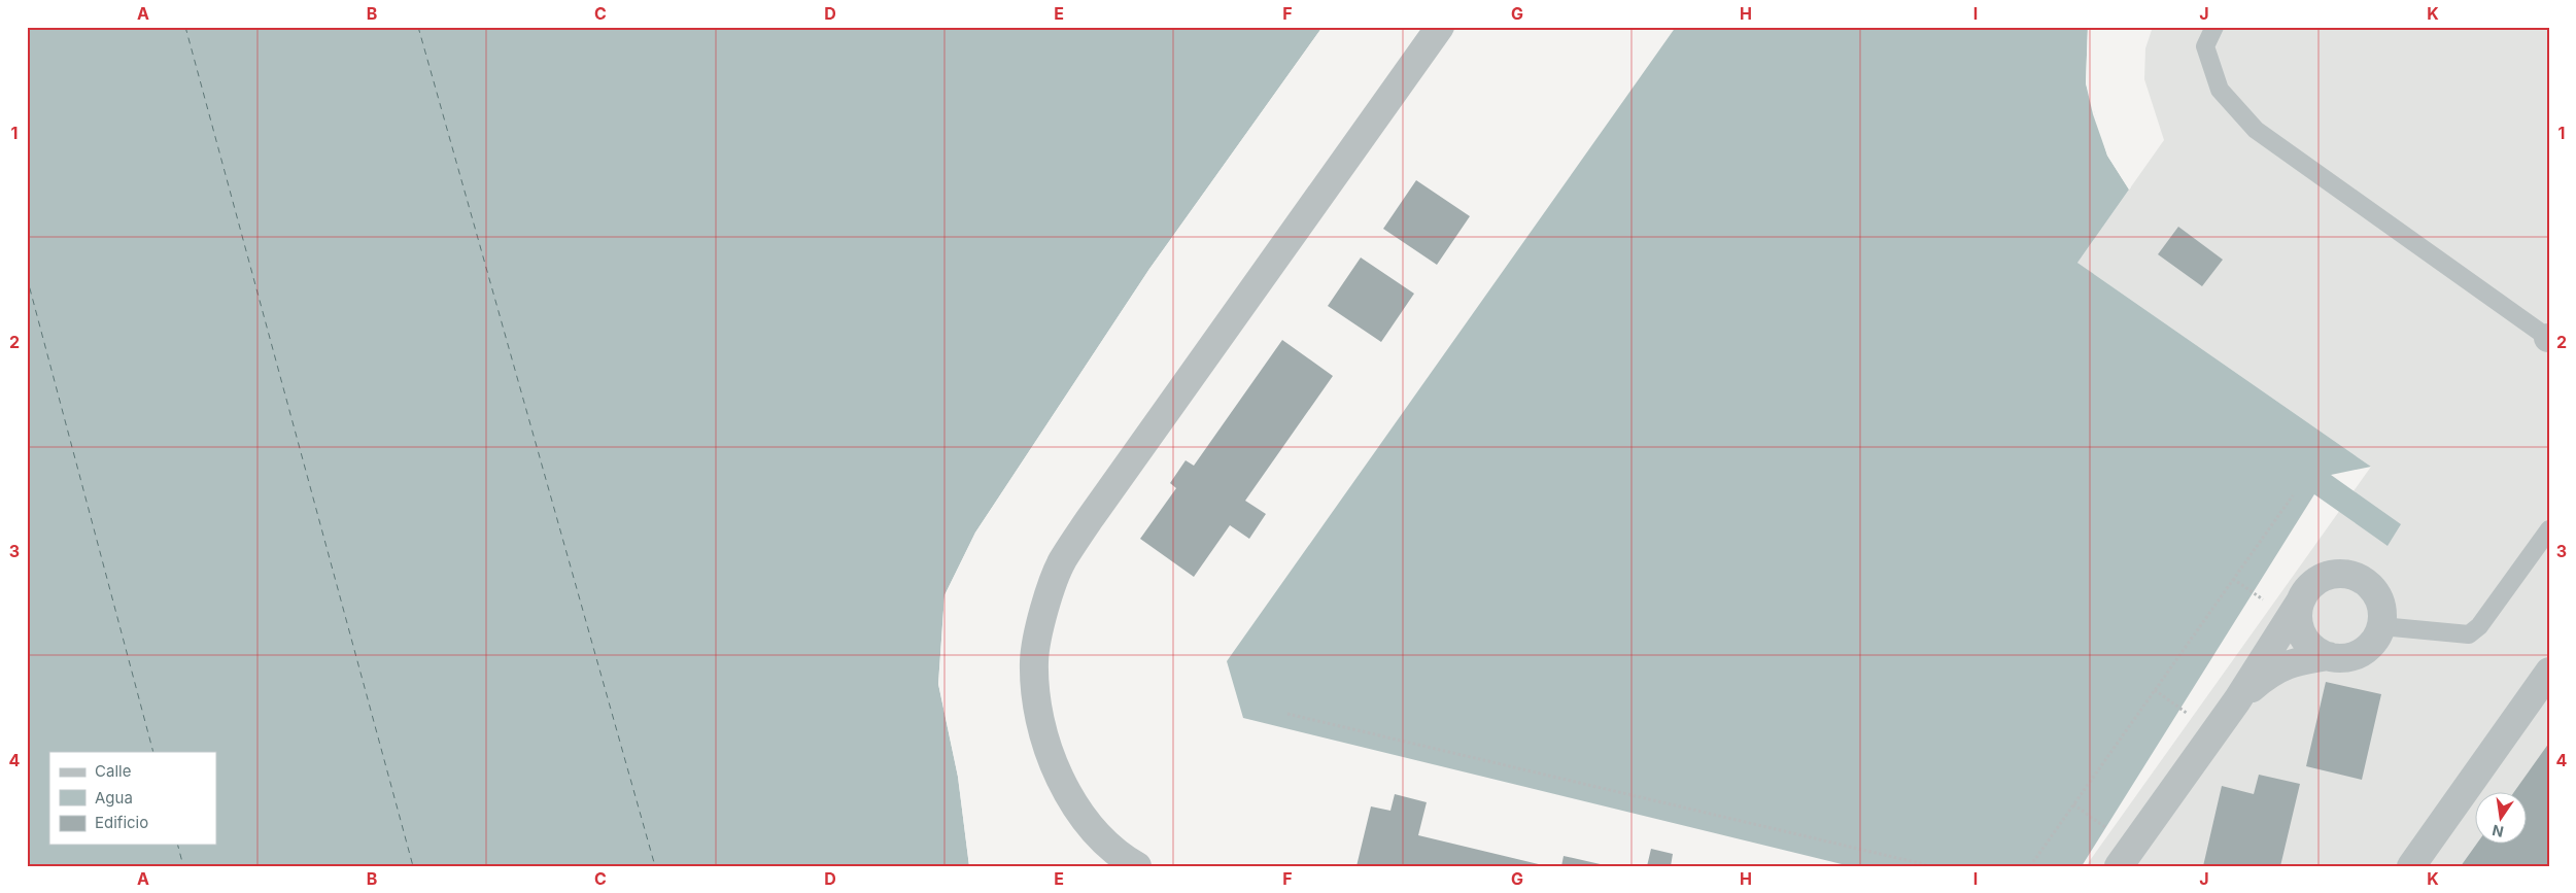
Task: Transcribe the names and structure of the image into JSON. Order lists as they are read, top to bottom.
{
  "legend": ["Calle", "Agua", "Edificio"],
  "north": "bottom",
  "grid": {
    "columns": [
      "A",
      "B",
      "C",
      "D",
      "E",
      "F",
      "G",
      "H",
      "I",
      "J",
      "K"
    ],
    "rows": [
      "1",
      "2",
      "3",
      "4"
    ]
  }
}
